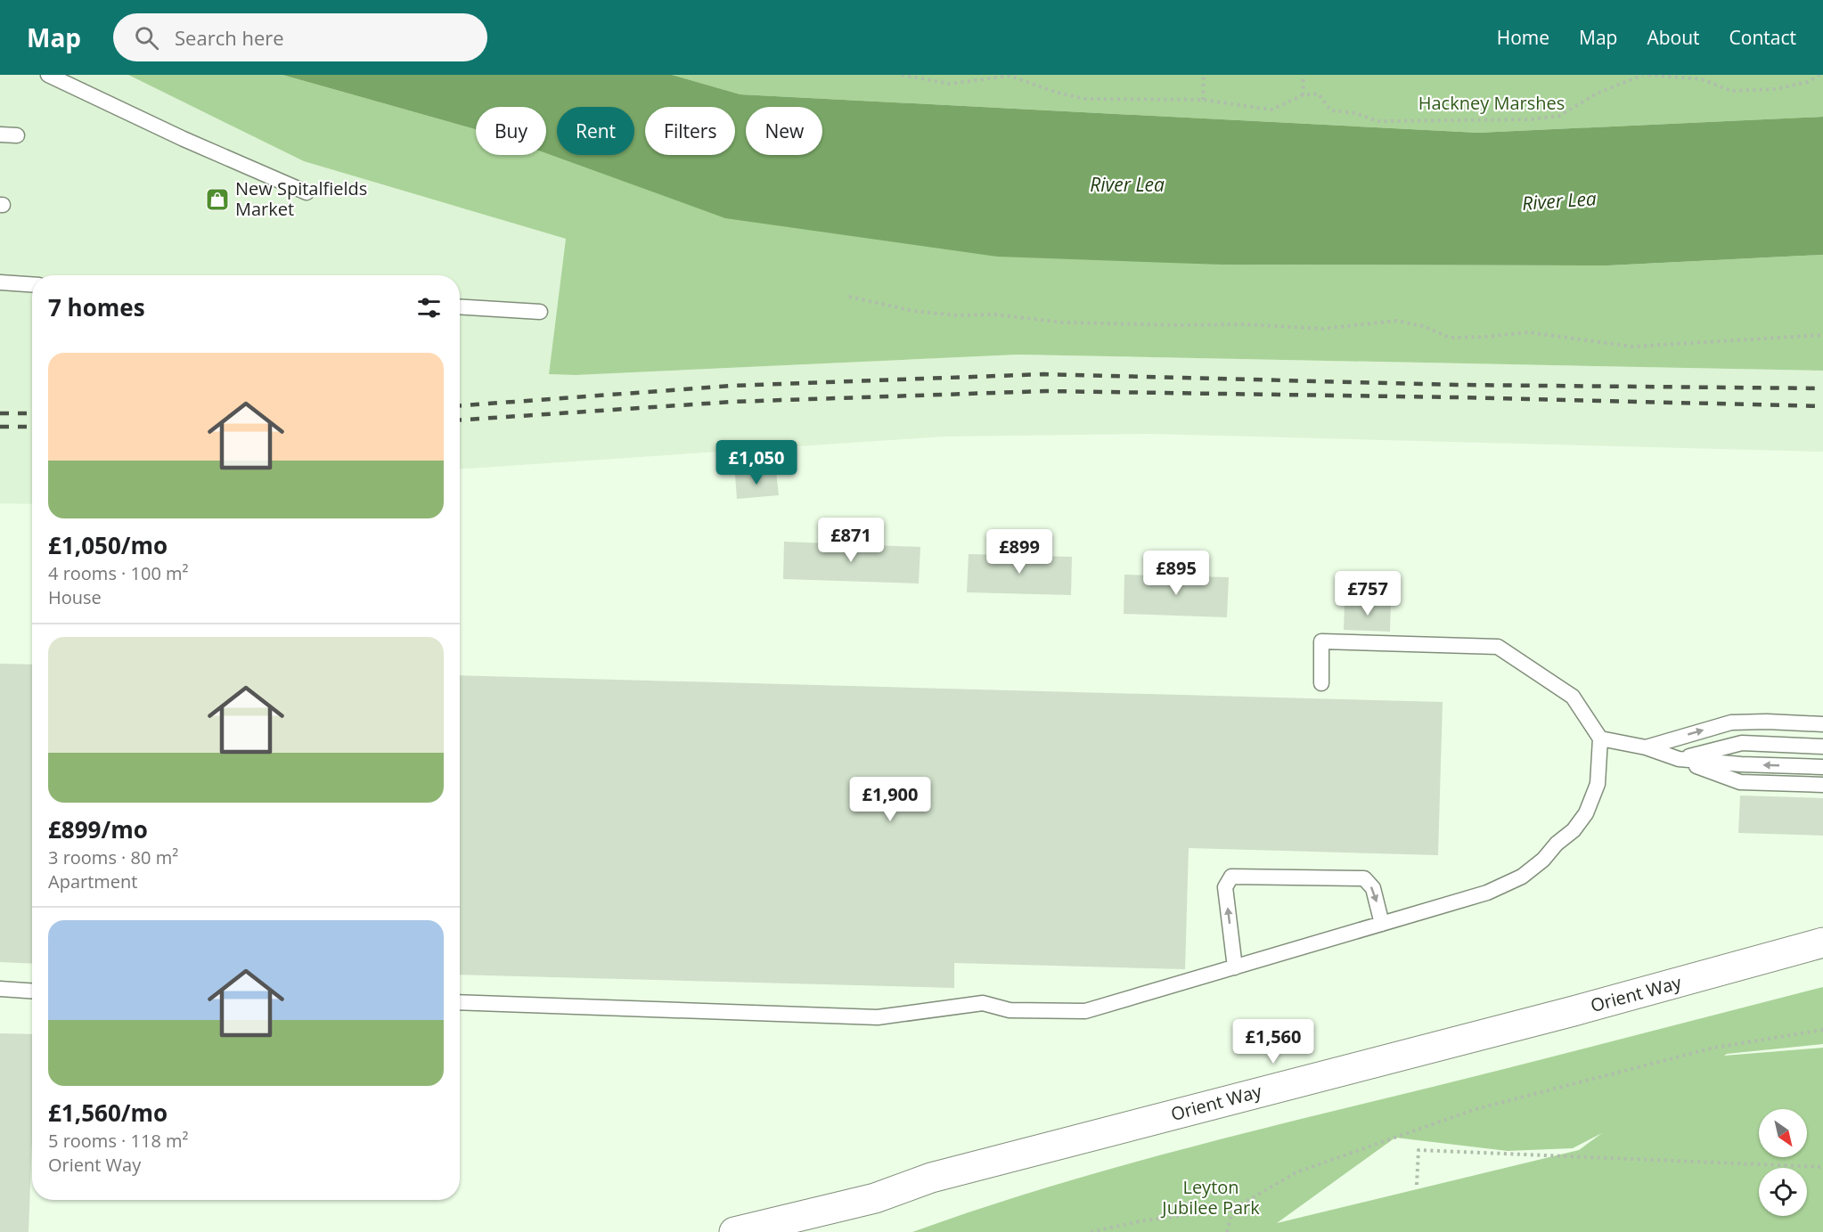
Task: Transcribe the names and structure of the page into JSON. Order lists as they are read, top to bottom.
{
  "streets": {
    "street": ["Orient Way"]
  },
  "water": ["River Lea"],
  "parks": ["Hackney Marshes", "Leyton Jubilee Park"],
  "places": {
    "shop": ["New Spitalfields Market"]
  },
  "north": "bottom right",
  "page": {
    "header": "Map",
    "search": "Search here",
    "nav": [
      "Home",
      "Map",
      "About",
      "Contact"
    ],
    "chip": [
      "Buy",
      "Rent",
      "Filters",
      "New"
    ],
    "heading": "7 homes",
    "list": [
      {
        "name": "£1,050/mo",
        "note": "4 rooms · 100 m² · House"
      },
      {
        "name": "£899/mo",
        "note": "3 rooms · 80 m² · Apartment"
      },
      {
        "name": "£1,560/mo",
        "note": "5 rooms · 118 m² · Orient Way"
      }
    ],
    "price": [
      "£1,050",
      "£871",
      "£899",
      "£895",
      "£757",
      "£1,900",
      "£1,560"
    ]
  }
}
